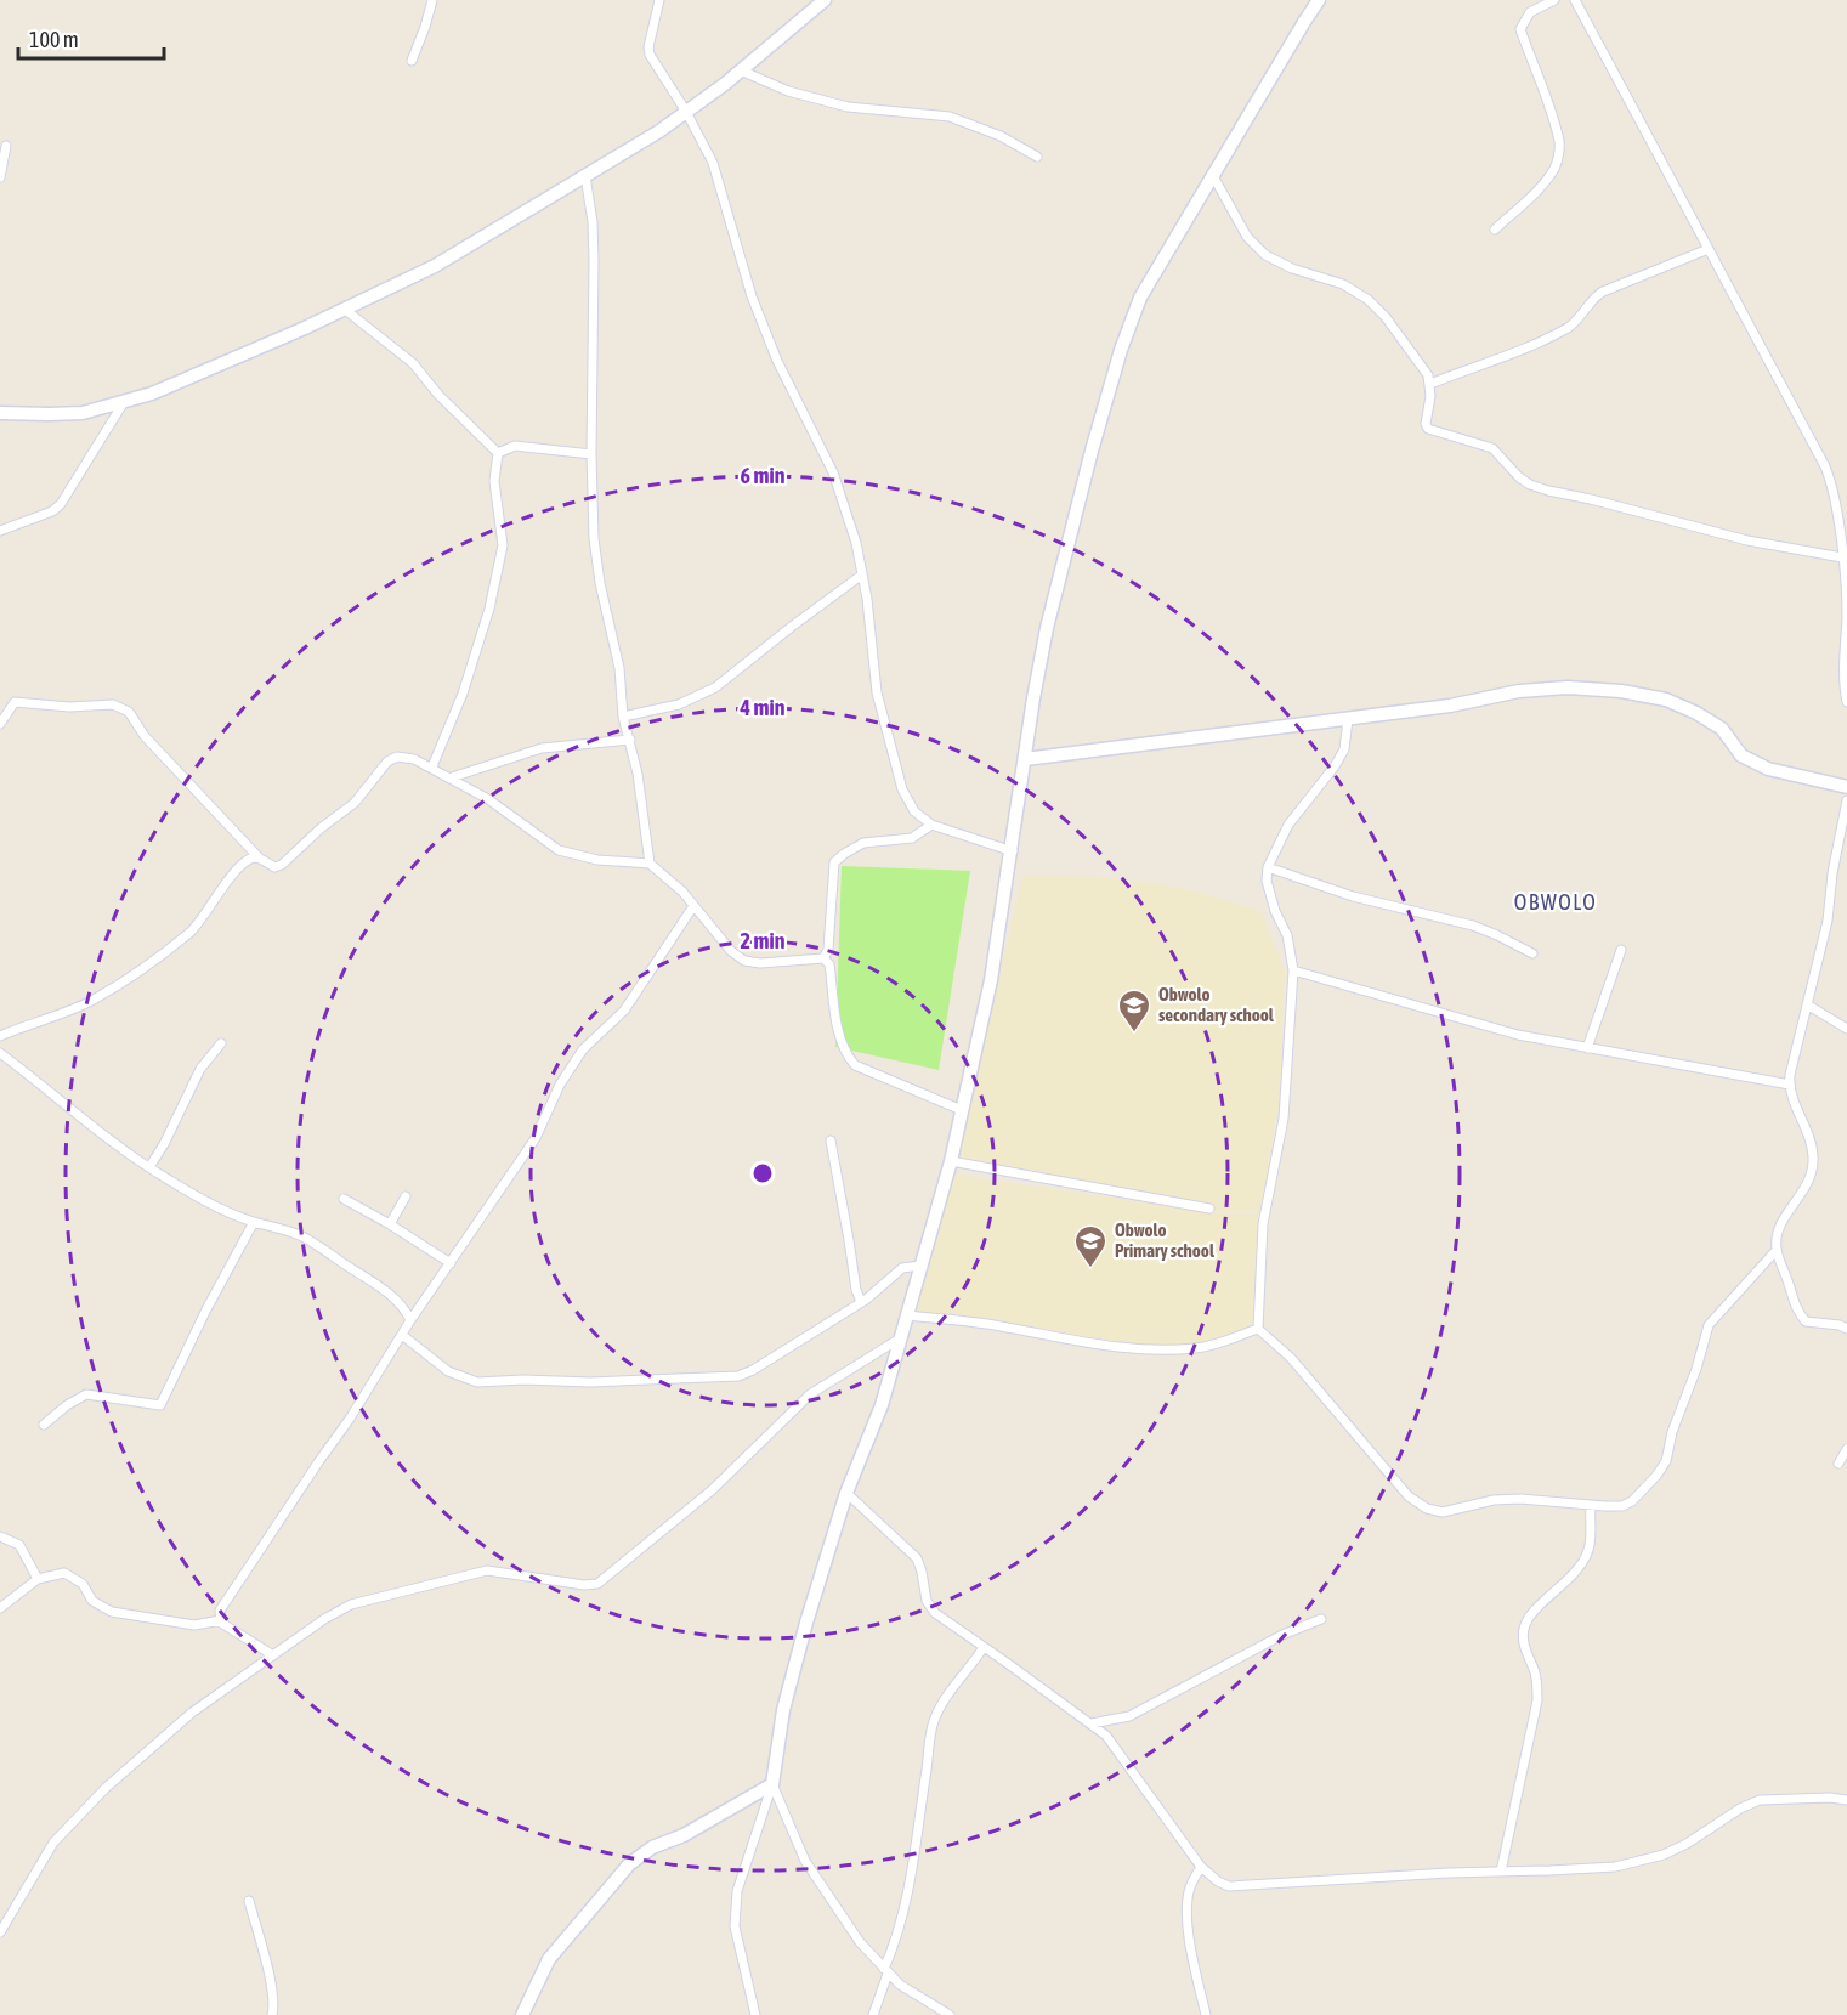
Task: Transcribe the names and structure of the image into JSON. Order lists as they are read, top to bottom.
{
  "districts": ["OBWOLO"],
  "places": {
    "school or university": ["Obwolo secondary school", "Obwolo Primary school"]
  },
  "scale_bar": "100 m",
  "rings": ["6 min", "4 min", "2 min"]
}
